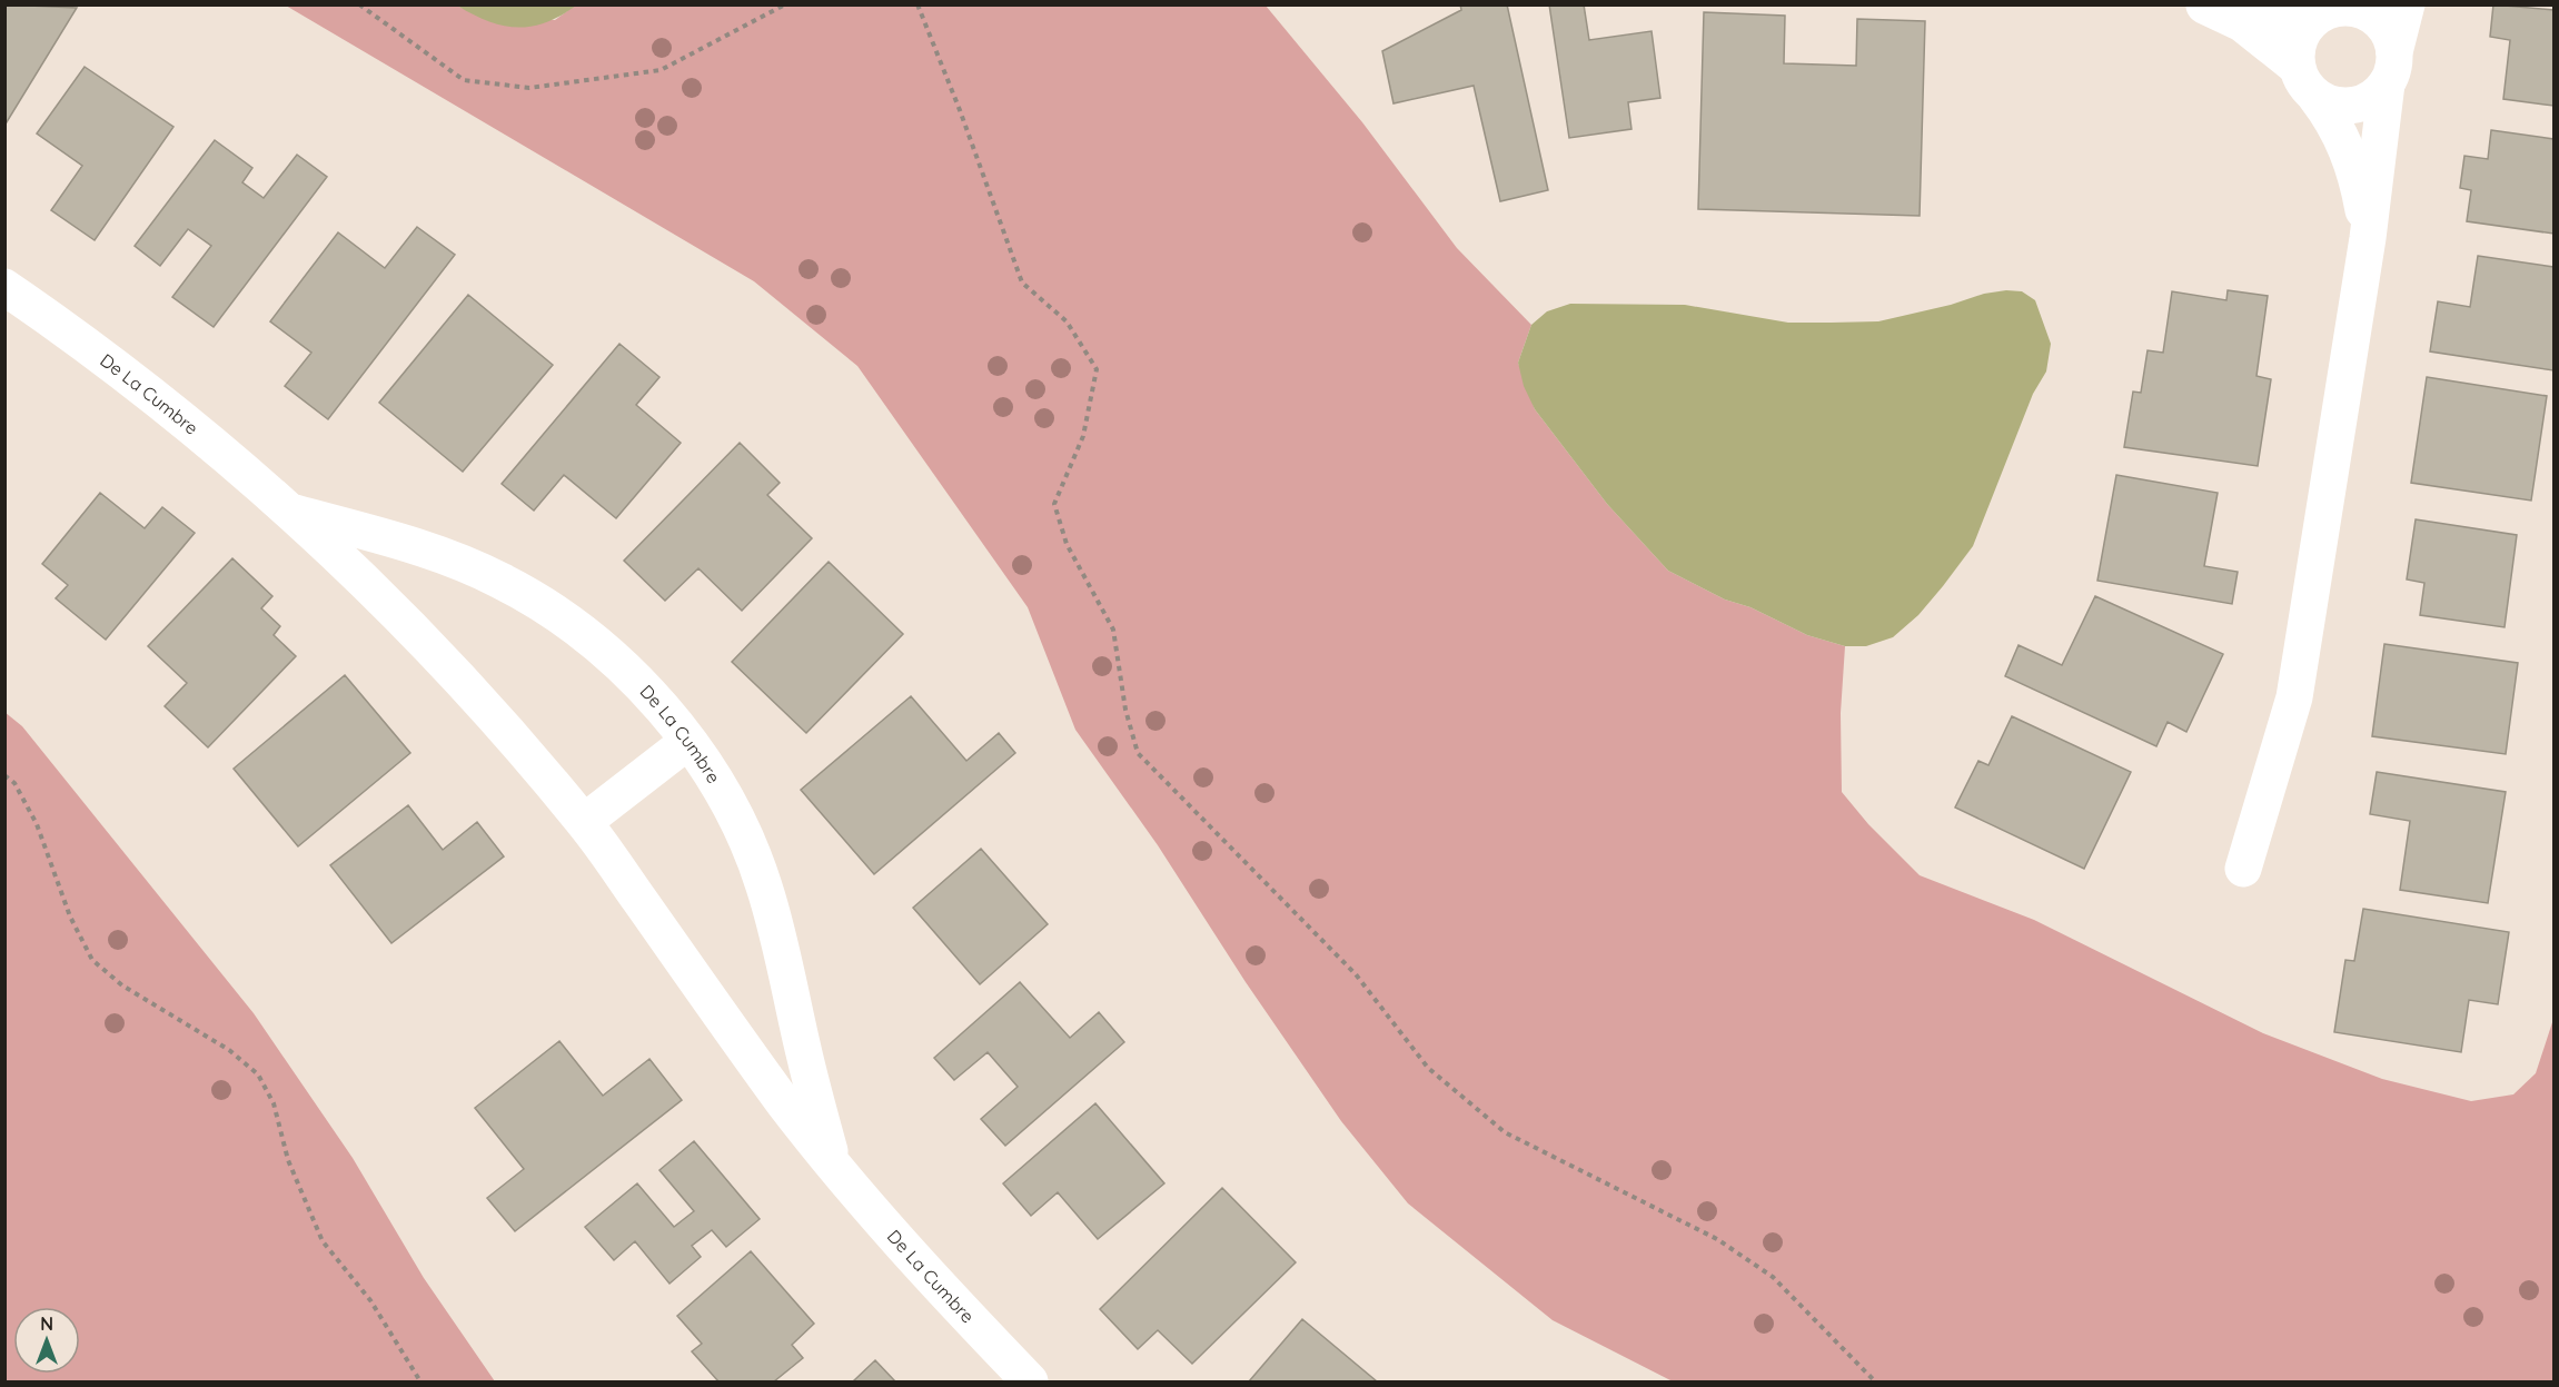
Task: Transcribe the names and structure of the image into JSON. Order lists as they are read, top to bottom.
{
  "streets": {
    "street": ["De La Cumbre"]
  },
  "north": "top"
}
